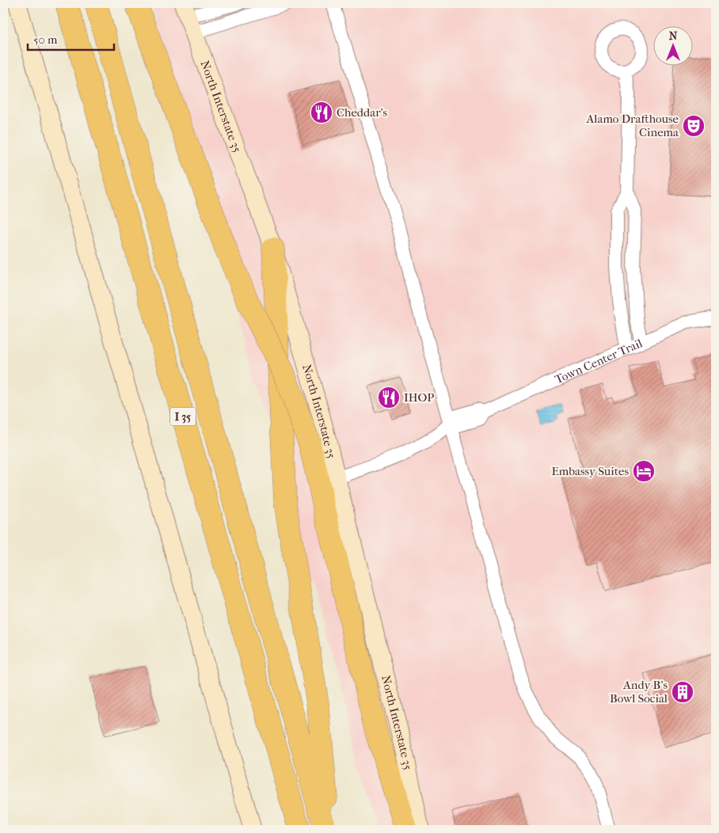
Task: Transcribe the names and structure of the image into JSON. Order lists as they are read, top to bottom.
{
  "streets": {
    "highway": ["I 35"],
    "main road": ["North Interstate 35"],
    "street": ["Town Center Trail"]
  },
  "crossings": [
    ["North Interstate 35", "Town Center Trail"]
  ],
  "places": {
    "restaurant": ["Cheddar's", "IHOP"],
    "theatre": ["Alamo Drafthouse Cinema"],
    "hotel": ["Embassy Suites"],
    "building": ["Andy B's Bowl Social"]
  },
  "scale_bar": "50 m",
  "north": "top"
}
